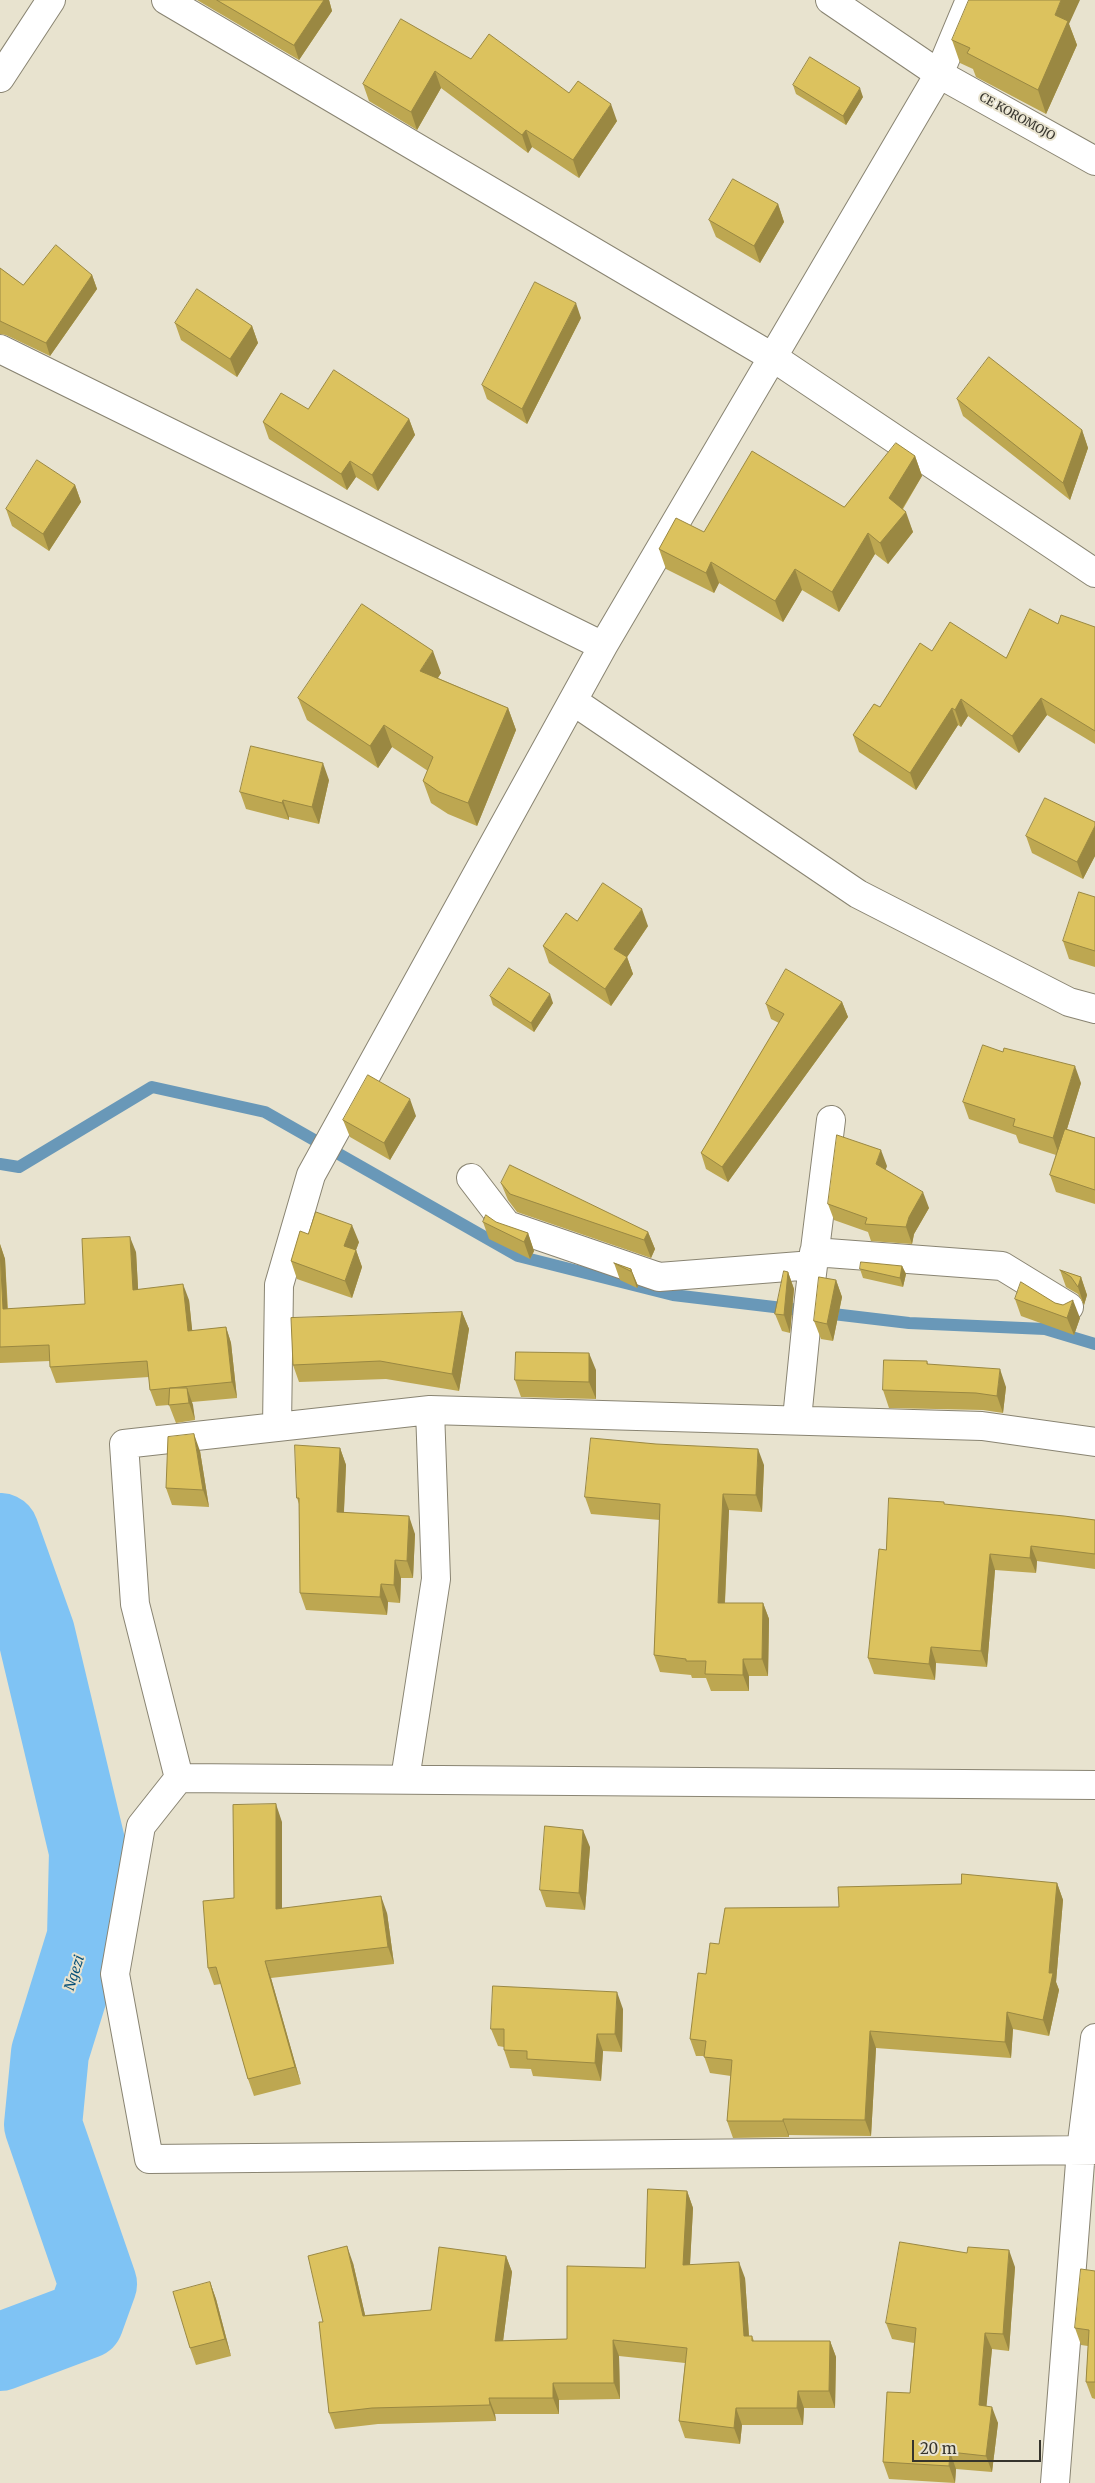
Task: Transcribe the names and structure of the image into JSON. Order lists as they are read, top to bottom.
{
  "streets": {
    "street": ["CE KOROMOJO"]
  },
  "water": ["Ngezi"],
  "scale_bar": "20 m"
}
